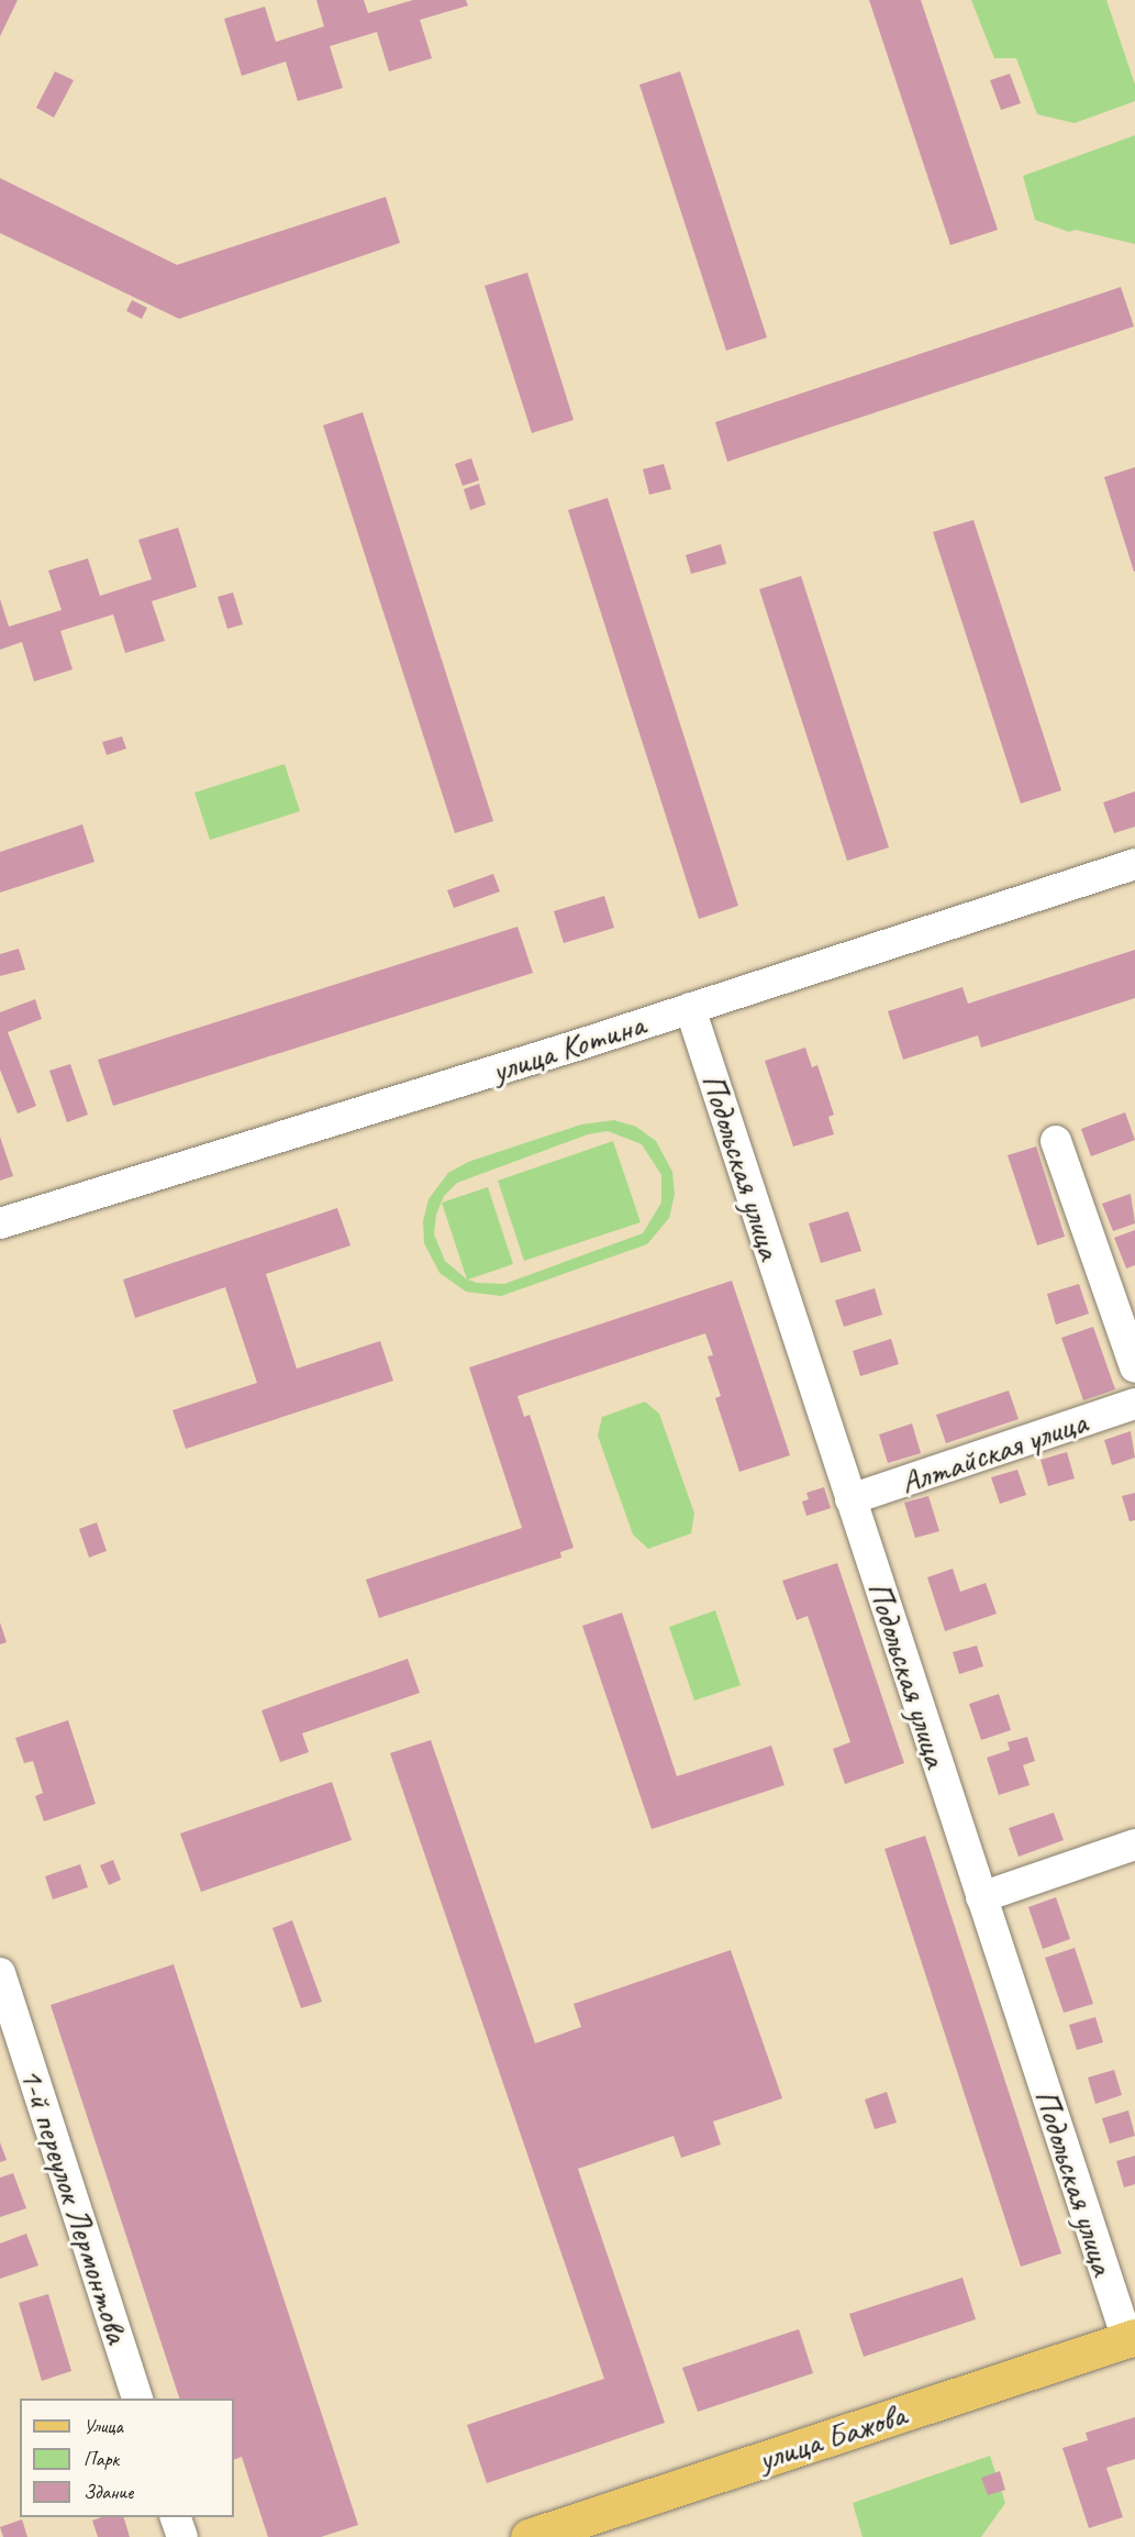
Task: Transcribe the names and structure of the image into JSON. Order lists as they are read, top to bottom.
{
  "streets": {
    "main road": ["улица Бажова"],
    "street": [
      "улица Котина",
      "Подольская улица",
      "Алтайская улица",
      "1-й переулок Лермонтова"
    ]
  },
  "crossings": [
    ["улица Котина", "Подольская улица"],
    ["Подольская улица", "Алтайская улица"],
    ["Подольская улица", "улица Бажова"]
  ],
  "legend": ["Улица", "Парк", "Здание"]
}
